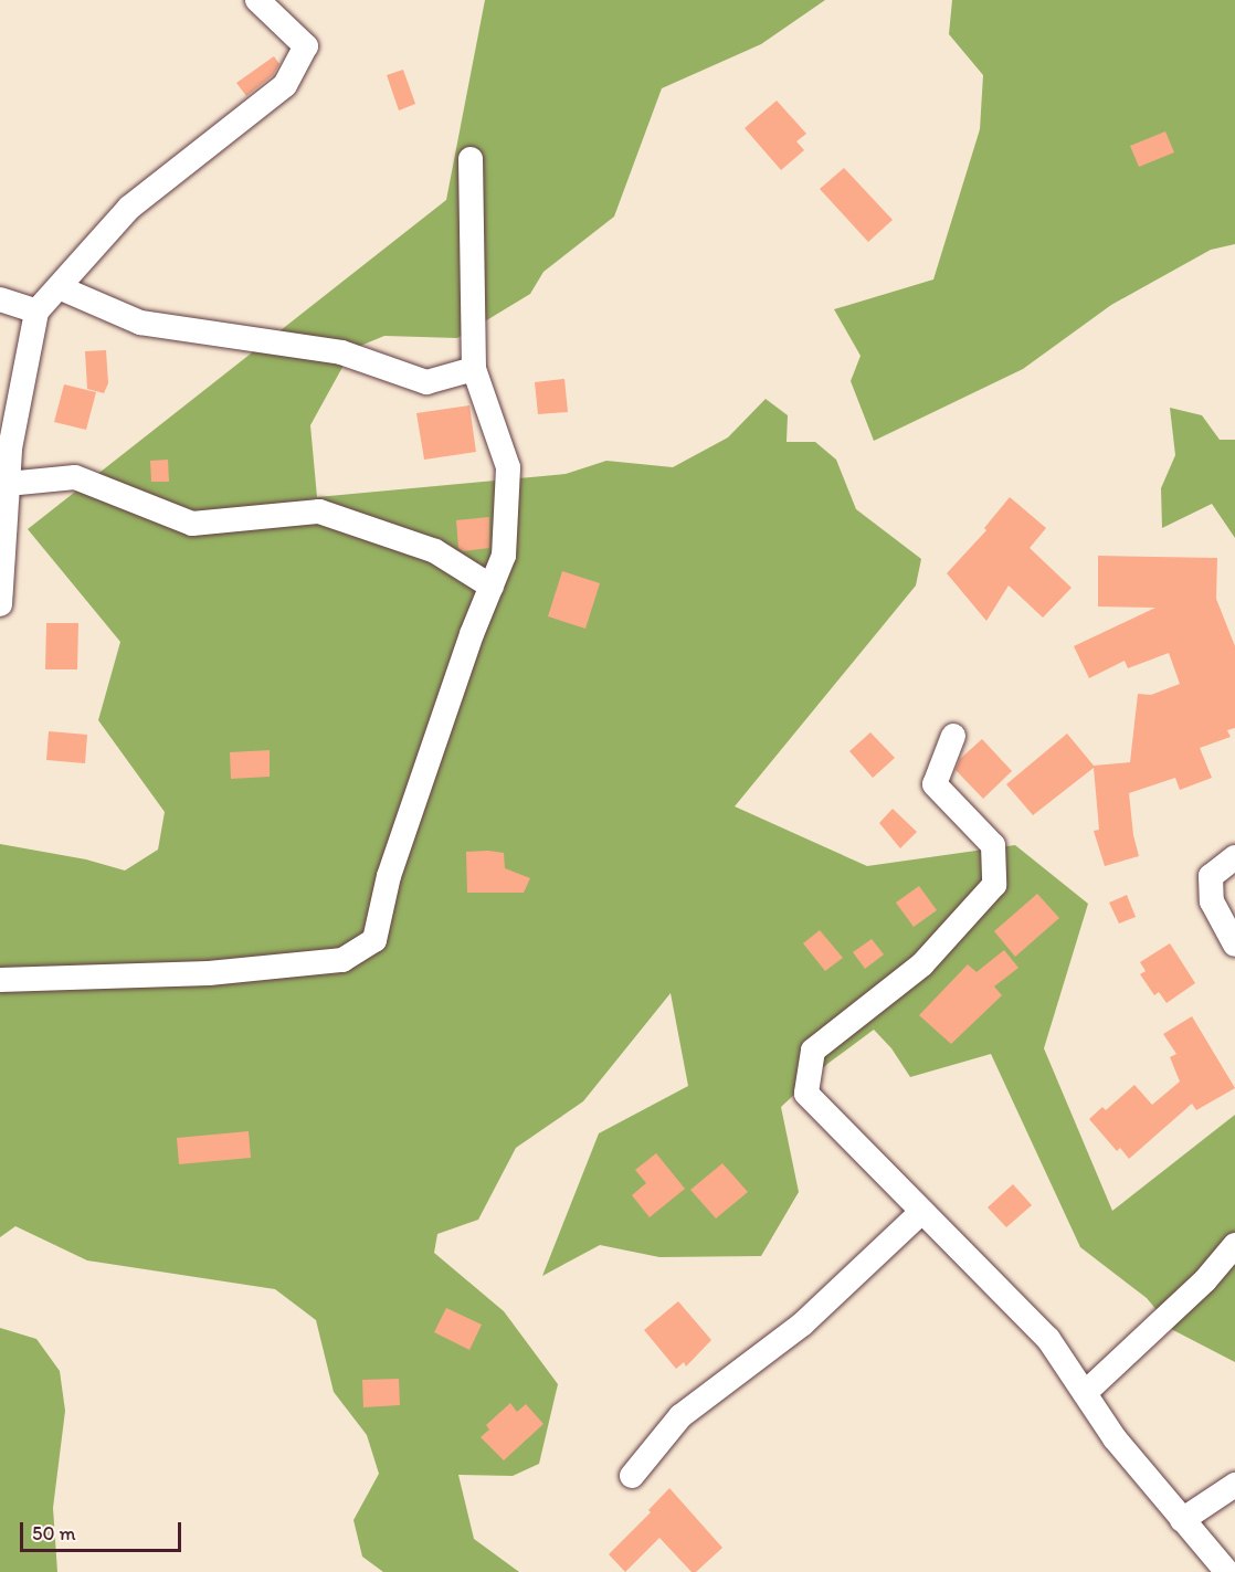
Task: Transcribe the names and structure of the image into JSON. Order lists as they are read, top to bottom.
{
  "scale_bar": "50 m"
}
